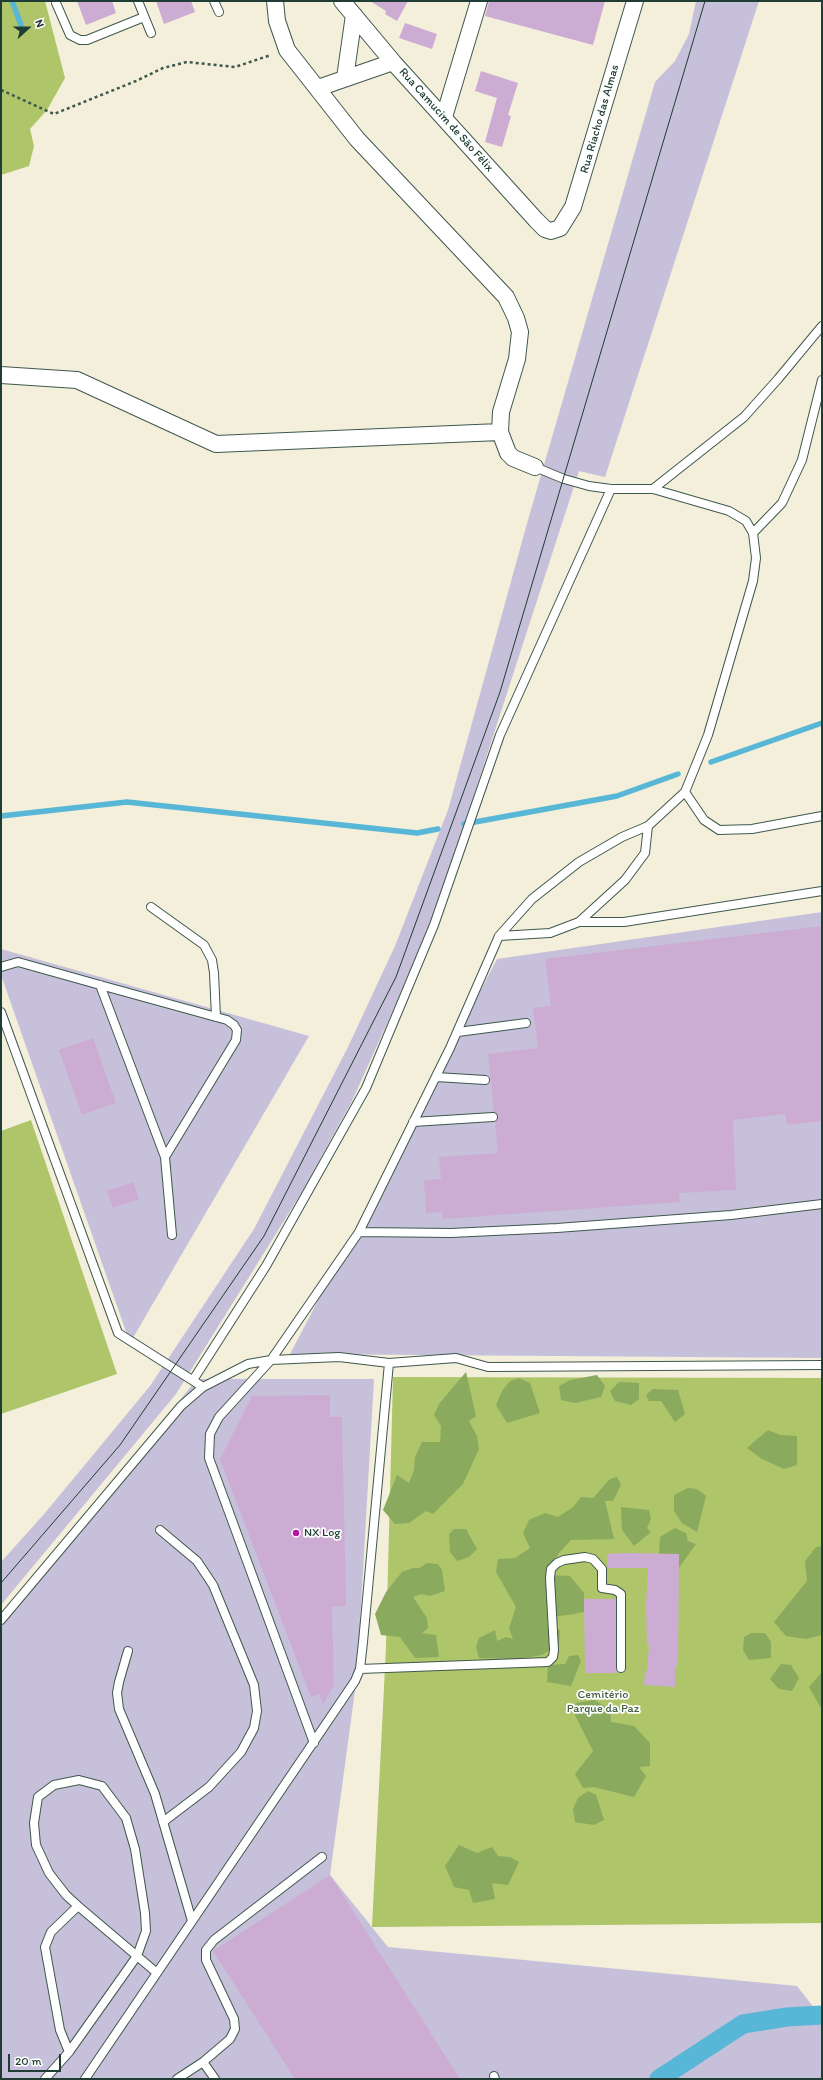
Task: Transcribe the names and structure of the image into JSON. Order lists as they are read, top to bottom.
{
  "streets": {
    "street": ["Rua Riacho das Almas", "Rua Camucim de São Félix"]
  },
  "crossings": [
    ["Rua Riacho das Almas", "Rua Camucim de São Félix"]
  ],
  "parks": ["Cemitério Parque da Paz"],
  "places": ["NX Log"],
  "scale_bar": "20 m",
  "north": "right"
}
